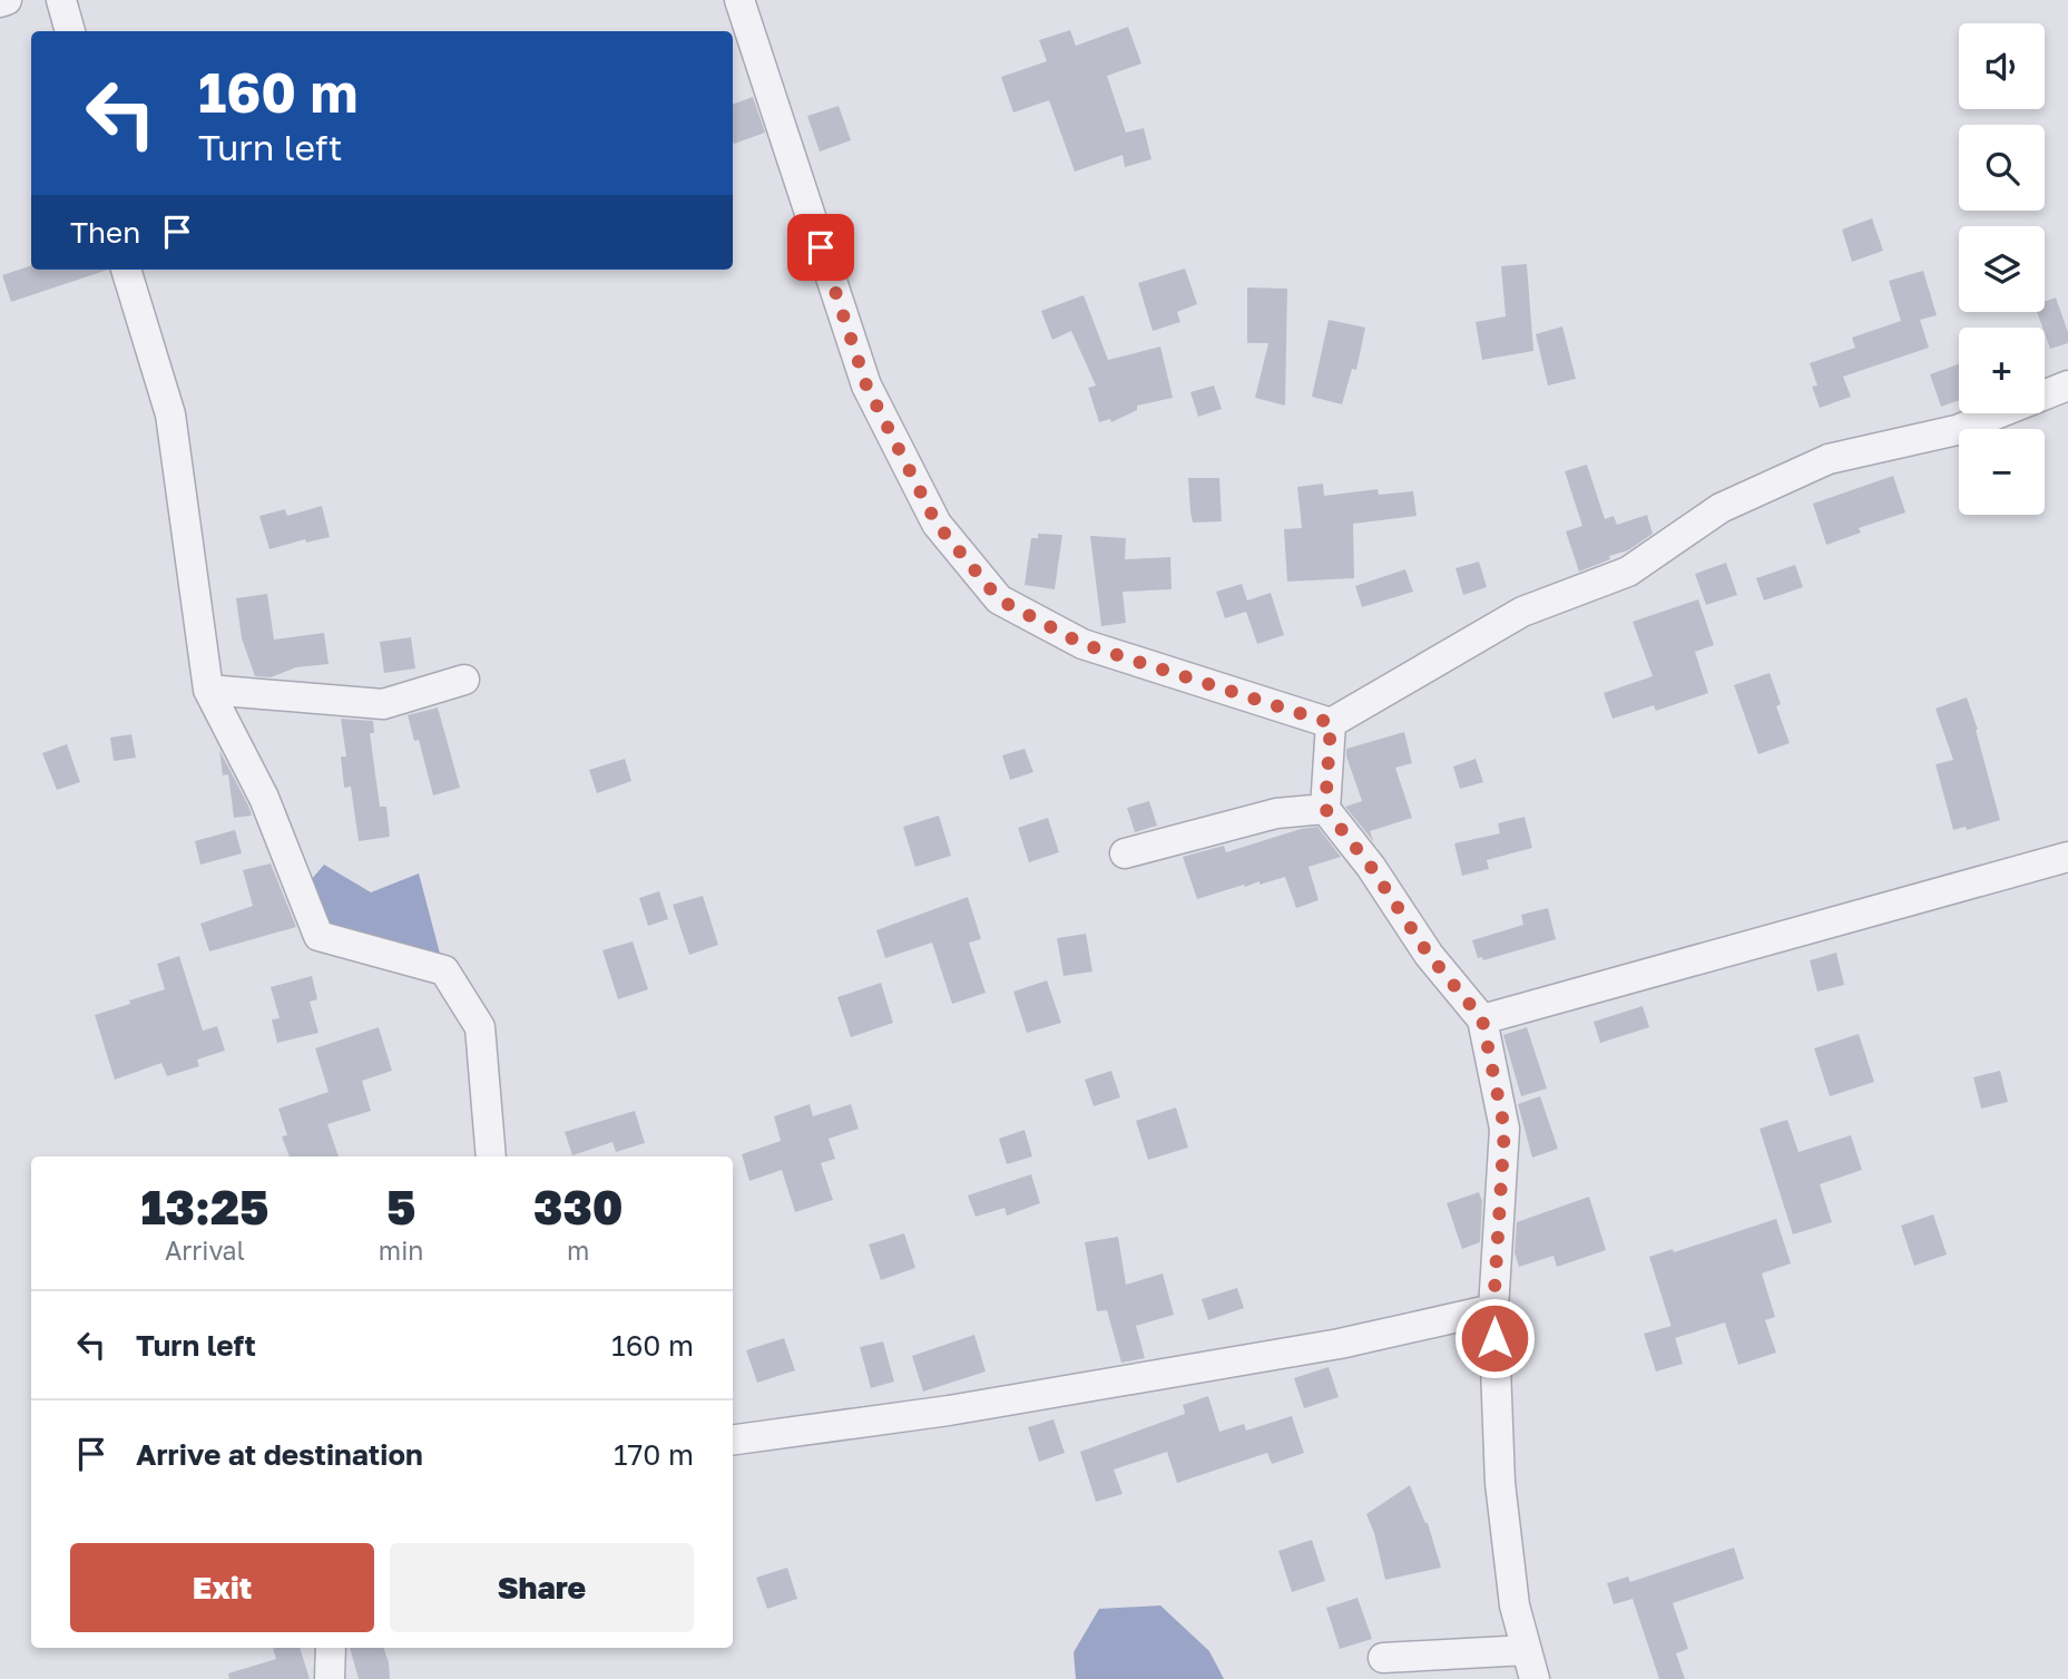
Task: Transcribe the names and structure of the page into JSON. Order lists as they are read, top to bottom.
{
  "page": {
    "map_buttons": ["+", "−"],
    "turn": ["160 m", "Turn left"],
    "then": "Then",
    "eta": [
      "13:25",
      "Arrival",
      "5",
      "min",
      "330",
      "m"
    ],
    "list": [
      {
        "name": "Turn left",
        "value": "160 m"
      },
      {
        "name": "Arrive at destination",
        "value": "170 m"
      }
    ],
    "buttons": ["Exit", "Share"]
  }
}
